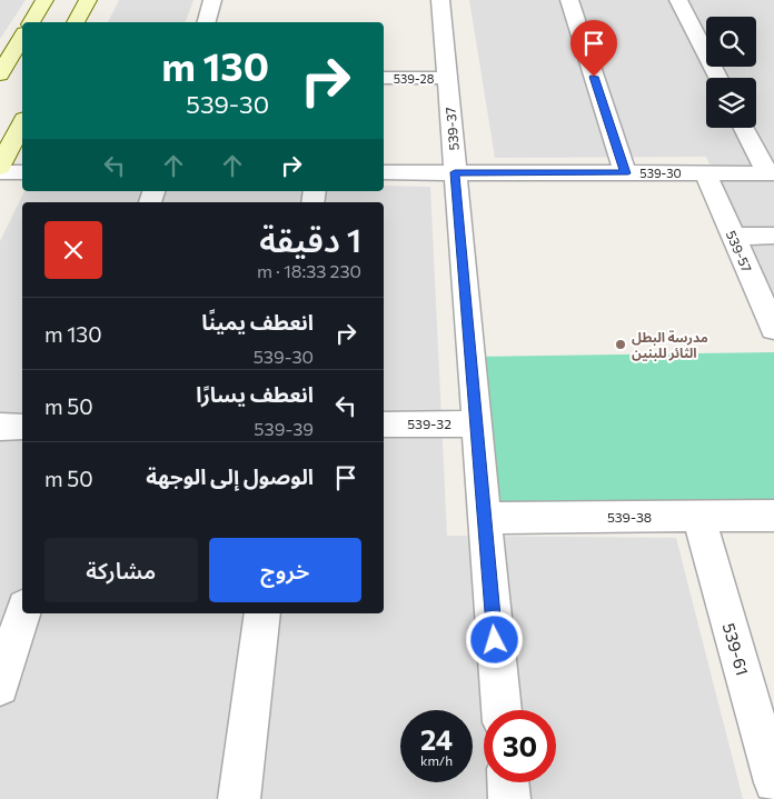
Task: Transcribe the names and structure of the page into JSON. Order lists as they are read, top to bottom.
{
  "streets": {
    "street": [
      "539-28",
      "539-37",
      "539-30",
      "539-57",
      "539-32",
      "539-38",
      "539-61"
    ]
  },
  "crossings": [
    ["539-28", "539-37"],
    ["539-37", "539-30"],
    ["539-37", "539-32"],
    ["539-37", "539-38"],
    ["539-30", "539-57"],
    ["539-38", "539-61"]
  ],
  "places": ["مدرسة البطل الثائر للبنين"],
  "page": {
    "turn": ["130 m", "539-30"],
    "heading": ["1 دقيقة", "230 m · 18:33"],
    "list": [
      {
        "name": "انعطف يمينًا",
        "note": "539-30",
        "value": "130 m"
      },
      {
        "name": "انعطف يسارًا",
        "note": "539-39",
        "value": "50 m"
      },
      {
        "name": "الوصول إلى الوجهة",
        "value": "50 m"
      }
    ],
    "buttons": ["خروج", "مشاركة"],
    "speed": "24 km/h",
    "limit": "30"
  }
}
